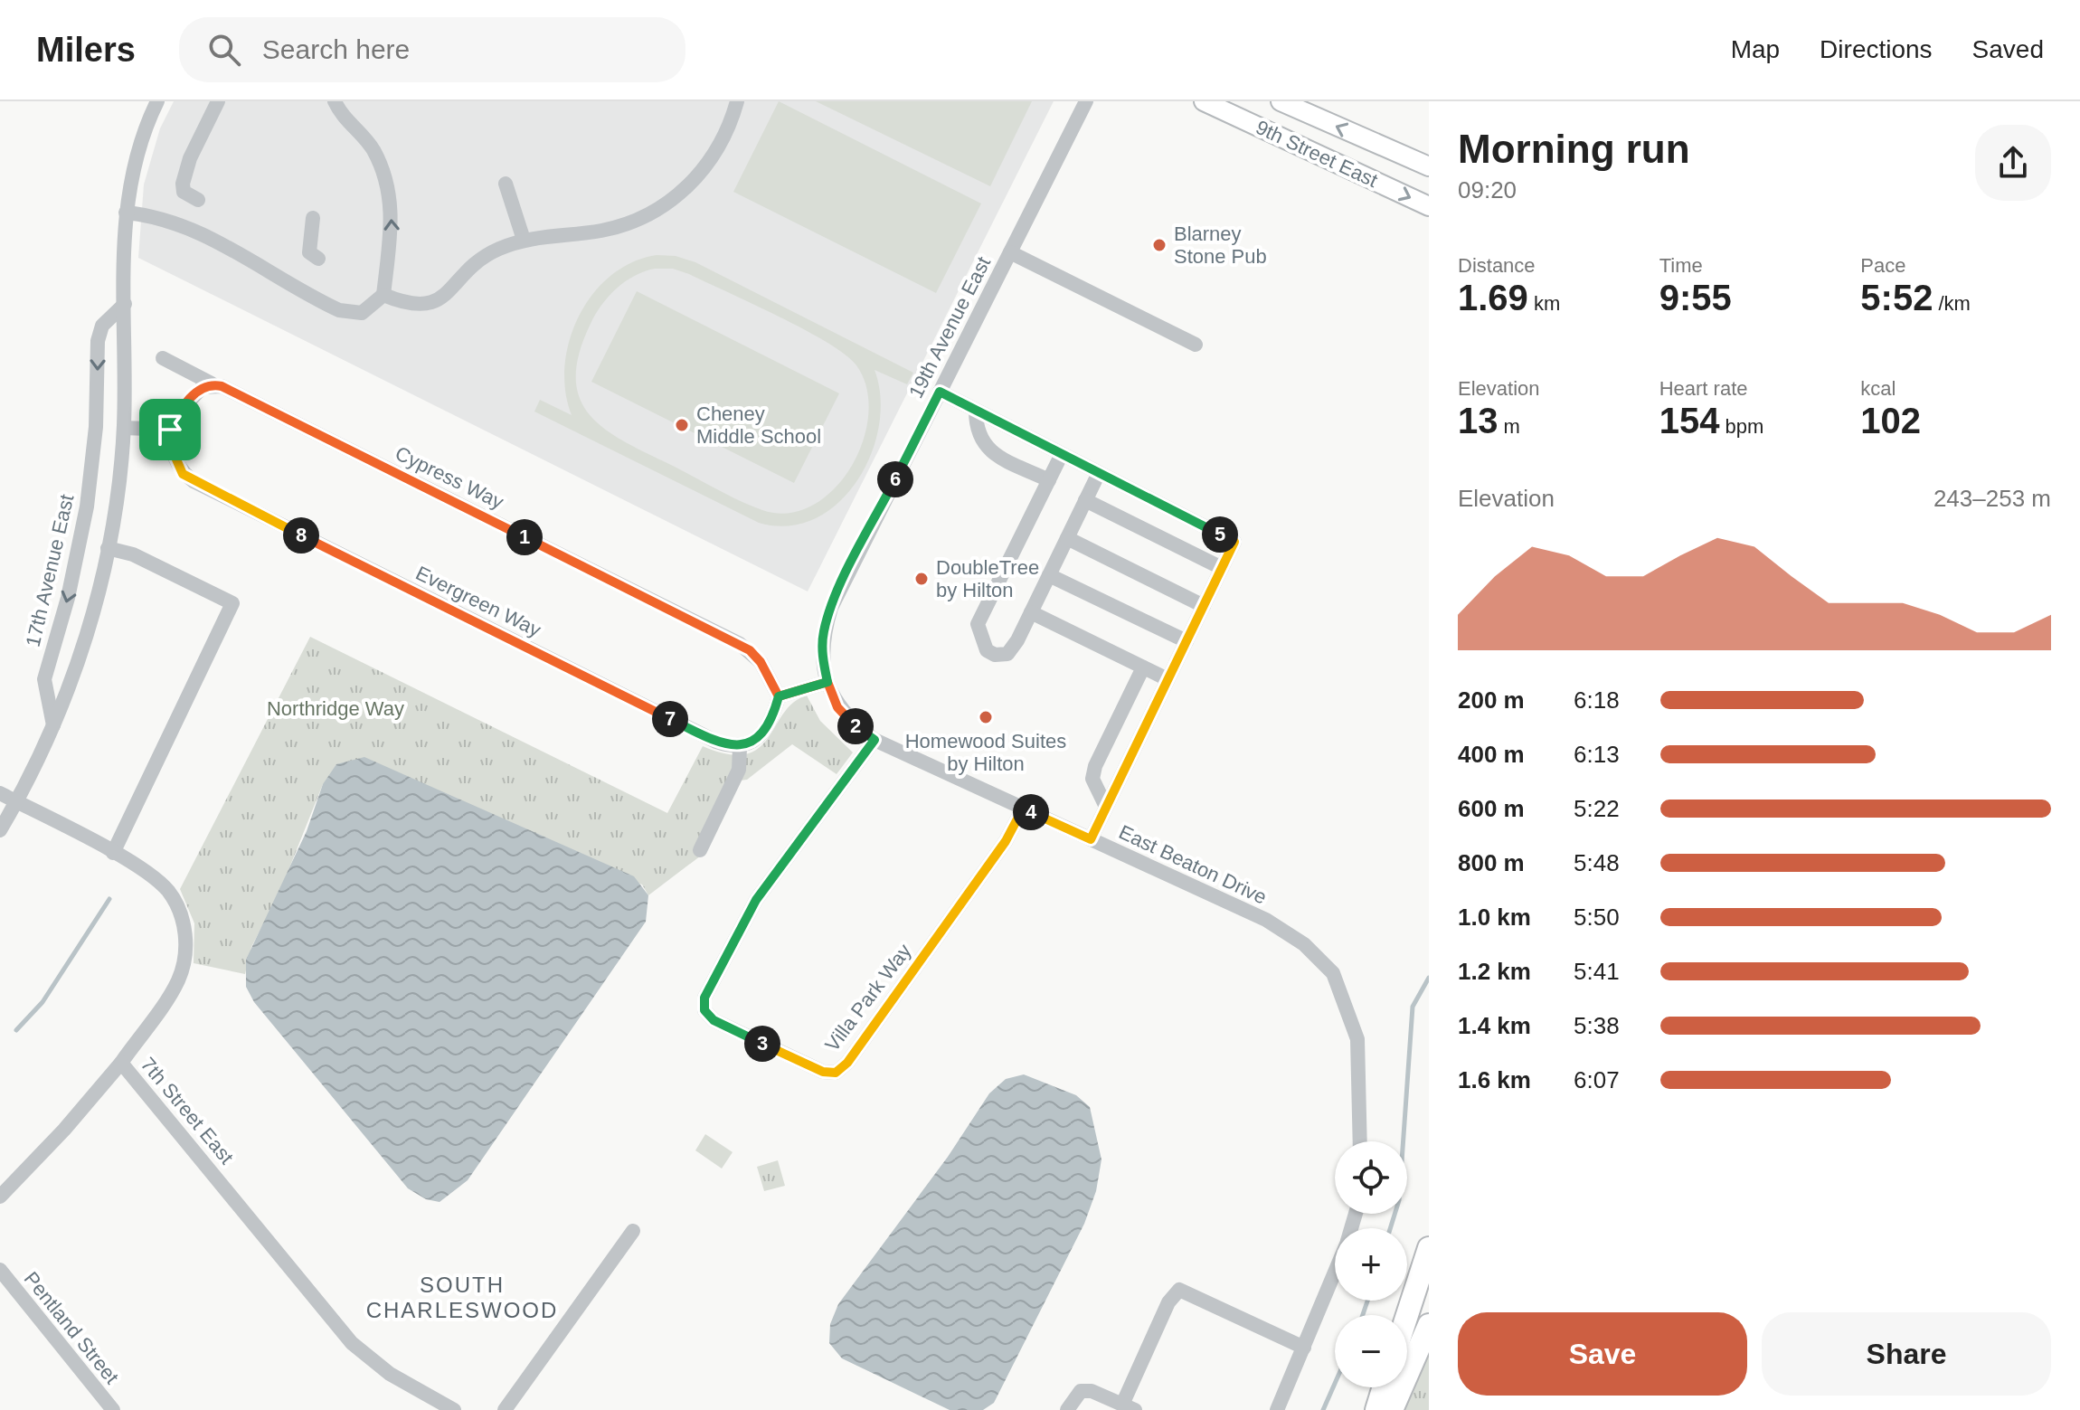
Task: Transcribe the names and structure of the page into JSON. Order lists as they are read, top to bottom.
{
  "streets": {
    "main road": ["9th Street East"],
    "street": [
      "19th Avenue East",
      "Cypress Way",
      "17th Avenue East",
      "Evergreen Way",
      "East Beaton Drive",
      "Villa Park Way",
      "7th Street East",
      "Pentland Street"
    ]
  },
  "crossings": [
    ["19th Avenue East", "East Beaton Drive"],
    ["East Beaton Drive", "Villa Park Way"]
  ],
  "districts": ["SOUTH CHARLESWOOD"],
  "parks": ["Northridge Way"],
  "places": [
    "Blarney Stone Pub",
    "Cheney Middle School",
    "DoubleTree by Hilton",
    "Homewood Suites by Hilton"
  ],
  "page": {
    "header": "Milers",
    "search": "Search here",
    "nav": ["Map", "Directions", "Saved"],
    "heading": ["Morning run", "09:20"],
    "stats": [
      ["Distance", "1.69 km"],
      ["Time", "9:55"],
      ["Pace", "5:52 /km"],
      ["Elevation", "13 m"],
      ["Heart rate", "154 bpm"],
      ["kcal", "102"]
    ],
    "pins": [
      "6",
      "5",
      "8",
      "1",
      "7",
      "2",
      "4",
      "3"
    ],
    "chart": ["Elevation", "243–253 m"],
    "list": [
      {
        "name": "200 m",
        "note": "6:18"
      },
      {
        "name": "400 m",
        "note": "6:13"
      },
      {
        "name": "600 m",
        "note": "5:22"
      },
      {
        "name": "800 m",
        "note": "5:48"
      },
      {
        "name": "1.0 km",
        "note": "5:50"
      },
      {
        "name": "1.2 km",
        "note": "5:41"
      },
      {
        "name": "1.4 km",
        "note": "5:38"
      },
      {
        "name": "1.6 km",
        "note": "6:07"
      }
    ],
    "map_buttons": ["+", "−"],
    "buttons": ["Save", "Share"]
  }
}
